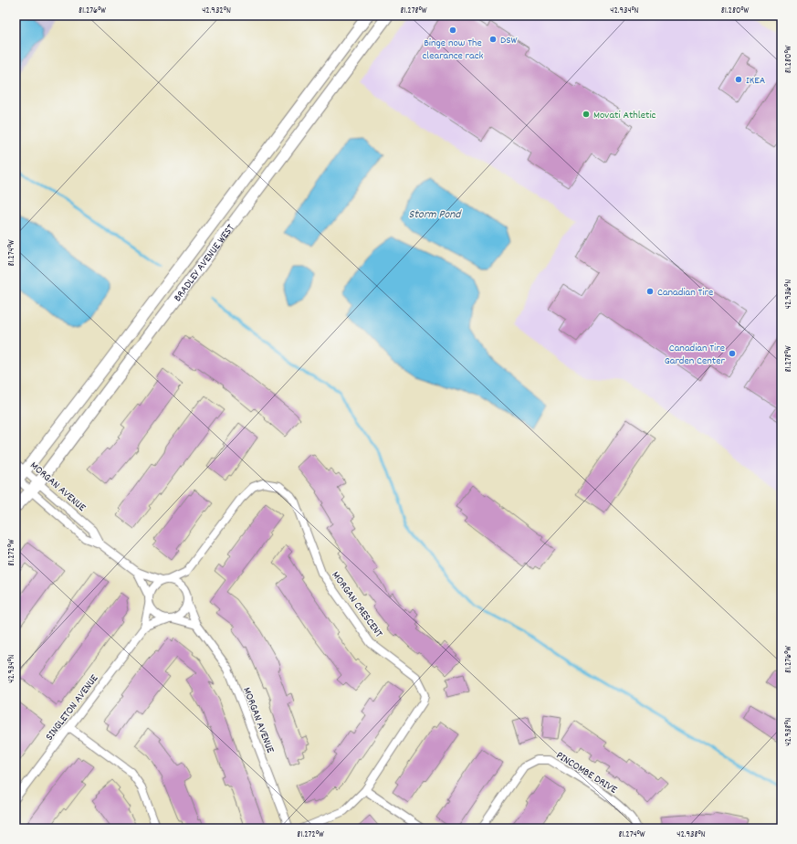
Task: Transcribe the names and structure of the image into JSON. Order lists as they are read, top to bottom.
{
  "streets": {
    "main road": ["BRADLEY AVENUE WEST"],
    "street": [
      "MORGAN AVENUE",
      "MORGAN CRESCENT",
      "SINGLETON AVENUE",
      "PINCOMBE DRIVE"
    ]
  },
  "crossings": [
    ["BRADLEY AVENUE WEST", "MORGAN AVENUE"],
    ["MORGAN AVENUE", "MORGAN CRESCENT"],
    ["MORGAN AVENUE", "SINGLETON AVENUE"],
    ["MORGAN CRESCENT", "SINGLETON AVENUE"]
  ],
  "water": ["Storm Pond"],
  "places": [
    "Binge now The clearance rack",
    "DSW",
    "IKEA",
    "Movati Athletic",
    "Canadian Tire",
    "Canadian Tire Garden Center"
  ],
  "coordinates": [
    "81.276°W",
    "42.932°N",
    "81.278°W",
    "42.934°N",
    "81.280°W",
    "81.274°W",
    "42.936°N",
    "81.272°W",
    "42.938°N"
  ]
}
